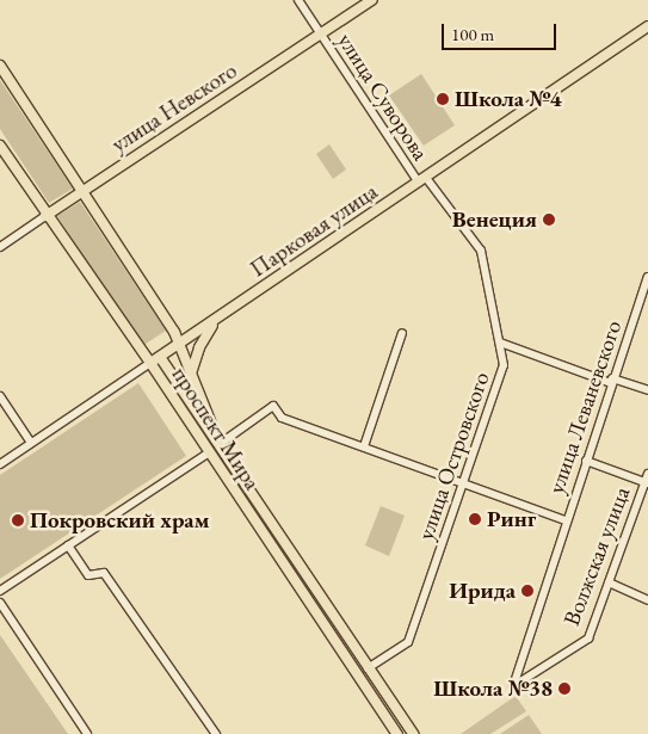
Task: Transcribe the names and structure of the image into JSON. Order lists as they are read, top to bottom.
{
  "streets": {
    "main road": ["улица Невского", "Парковая улица", "проспект Мира"],
    "street": [
      "улица Суворова",
      "улица Леваневского",
      "улица Островского",
      "Волжская улица"
    ]
  },
  "crossings": [
    ["улица Суворова", "улица Невского"],
    ["улица Суворова", "Парковая улица"],
    ["улица Суворова", "улица Островского"],
    ["улица Невского", "проспект Мира"],
    ["Парковая улица", "проспект Мира"],
    ["Парковая улица", "улица Островского"],
    ["улица Леваневского", "Волжская улица"],
    ["проспект Мира", "улица Островского"]
  ],
  "places": [
    "Школа №4",
    "Венеция",
    "Ринг",
    "Покровский храм",
    "Ирида",
    "Школа №38"
  ],
  "scale_bar": "100 m"
}
